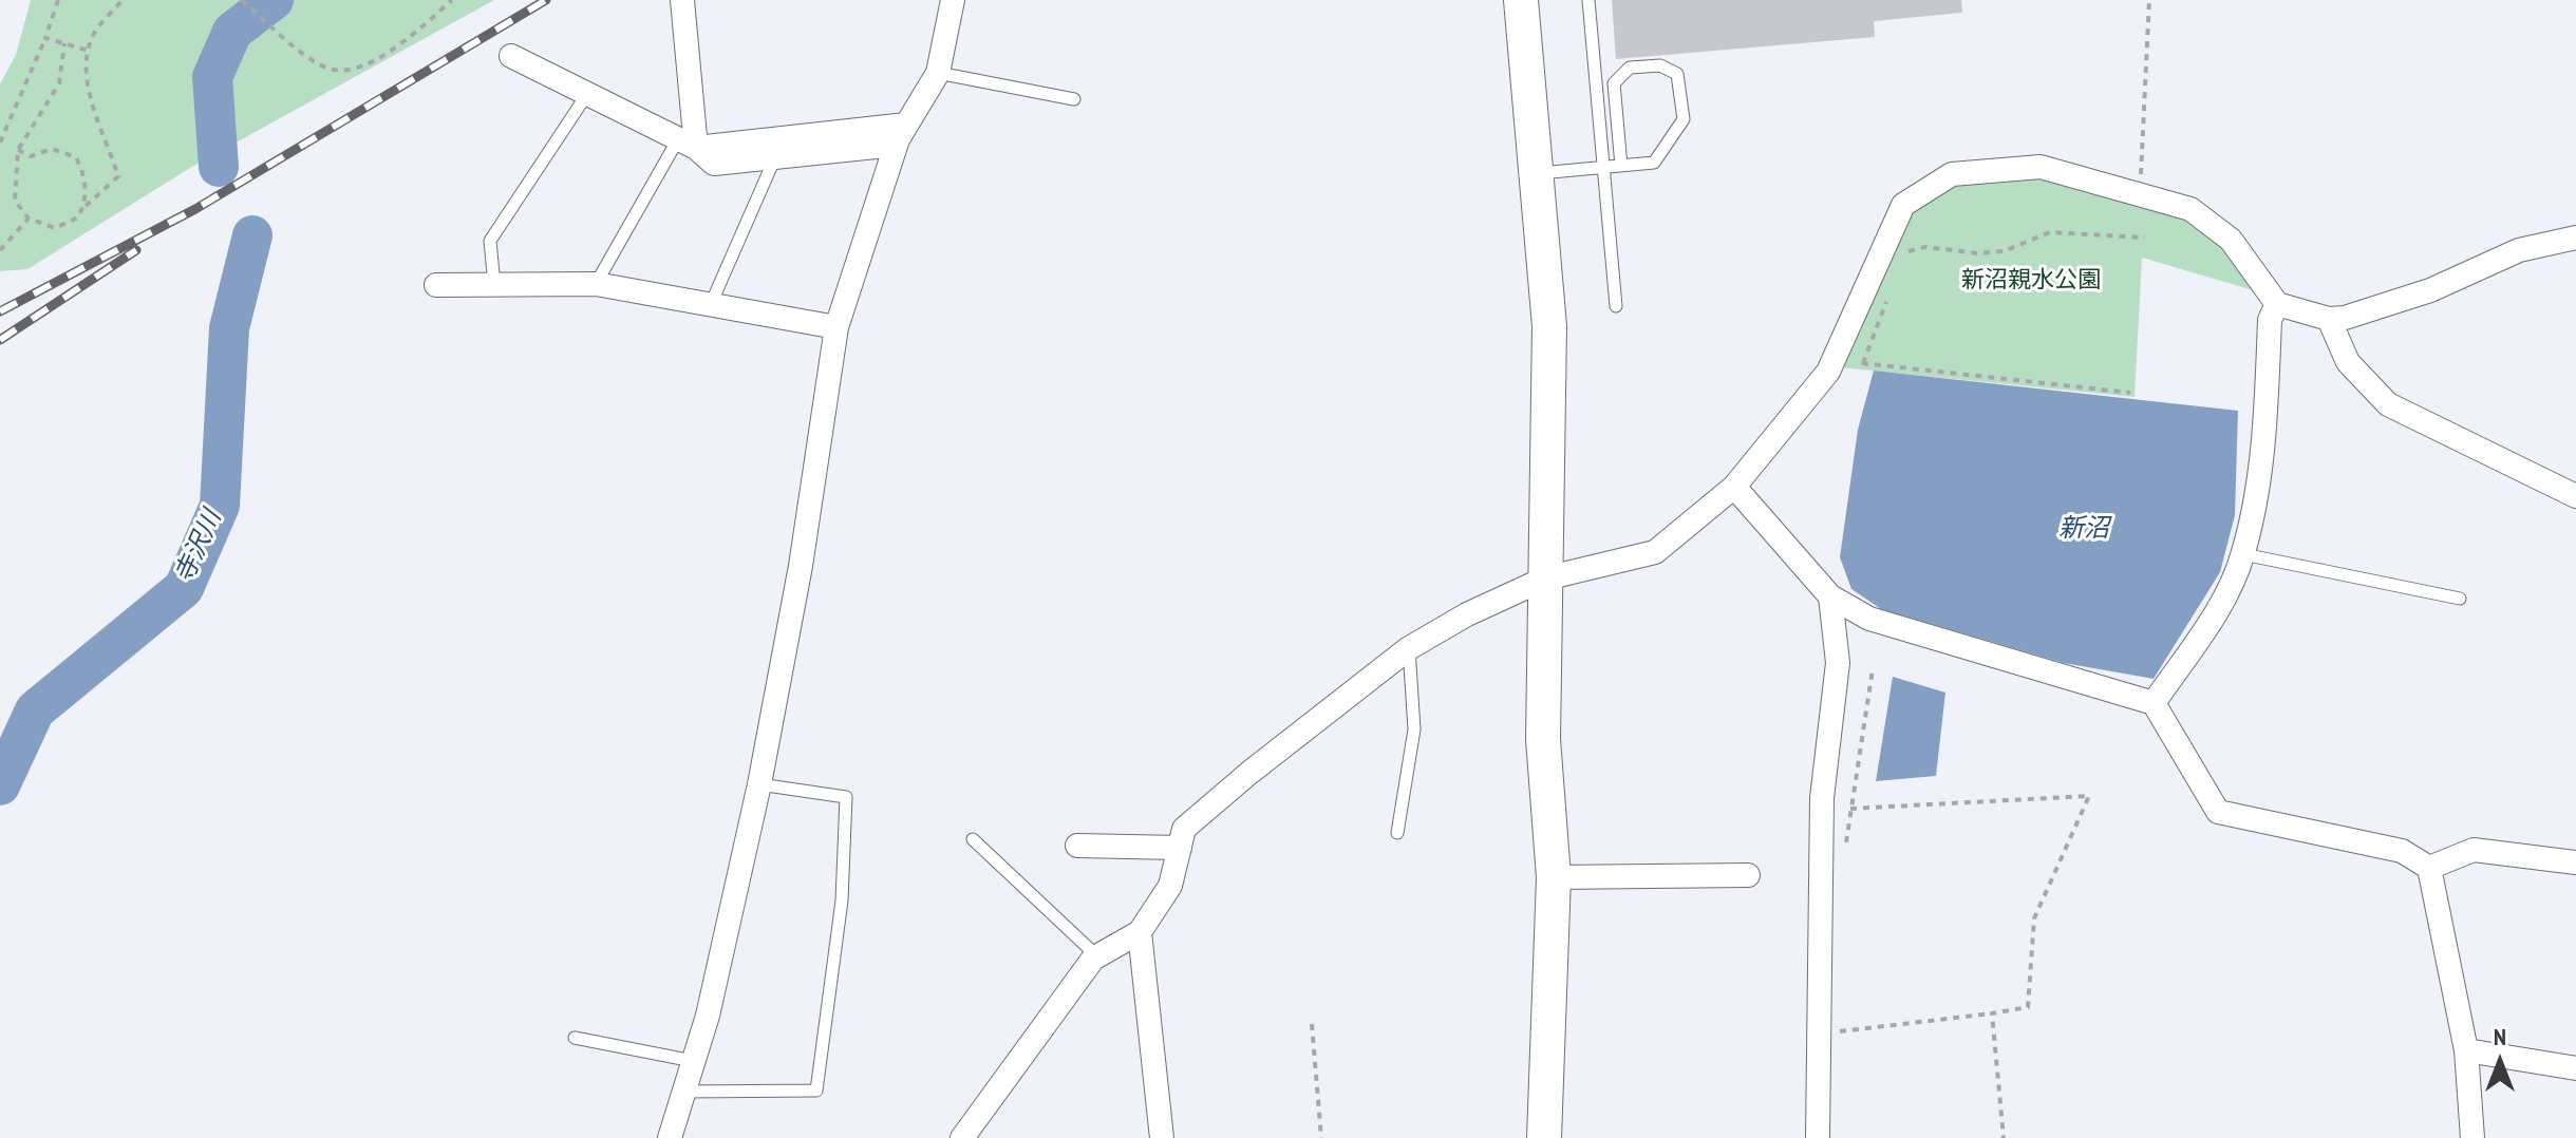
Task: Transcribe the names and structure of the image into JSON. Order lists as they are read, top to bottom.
{
  "water": ["新沼", "寺沢川"],
  "parks": ["新沼親水公園"],
  "north": "top"
}
